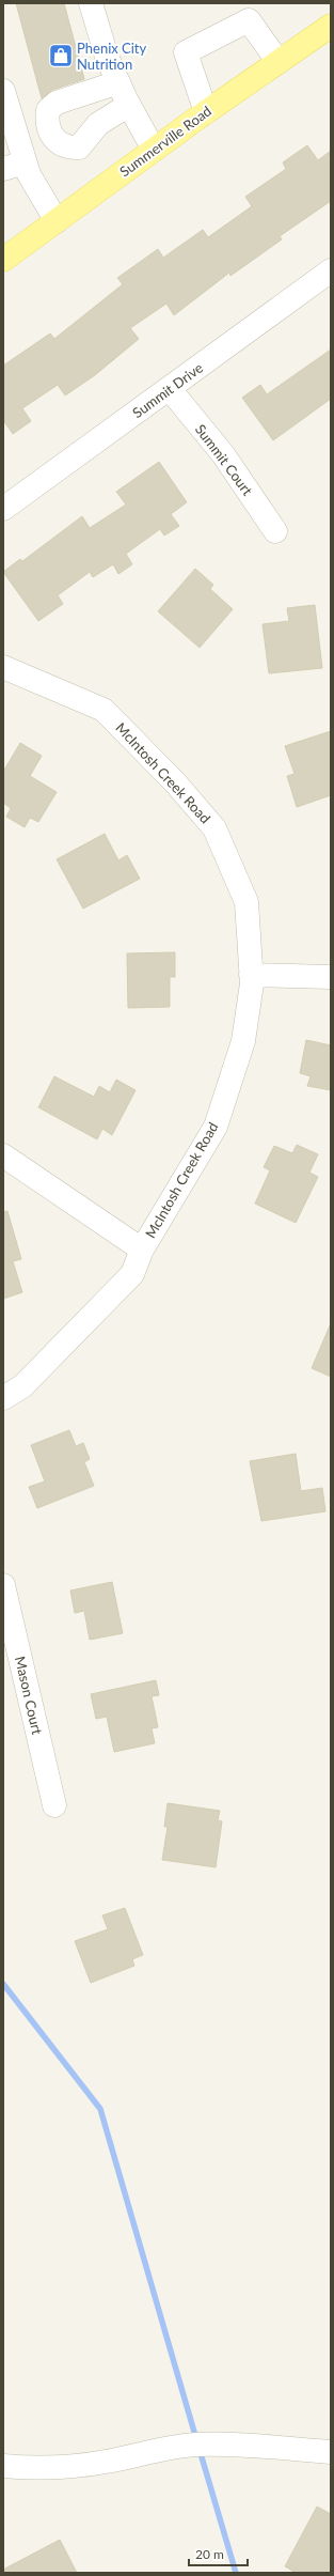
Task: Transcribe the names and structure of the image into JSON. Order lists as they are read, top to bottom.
{
  "streets": {
    "main road": ["Summerville Road"],
    "street": [
      "Summit Drive",
      "Summit Court",
      "McIntosh Creek Road",
      "Mason Court"
    ]
  },
  "crossings": [
    ["Summit Drive", "Summit Court"]
  ],
  "places": {
    "shop": ["Phenix City Nutrition"]
  },
  "scale_bar": "20 m"
}
